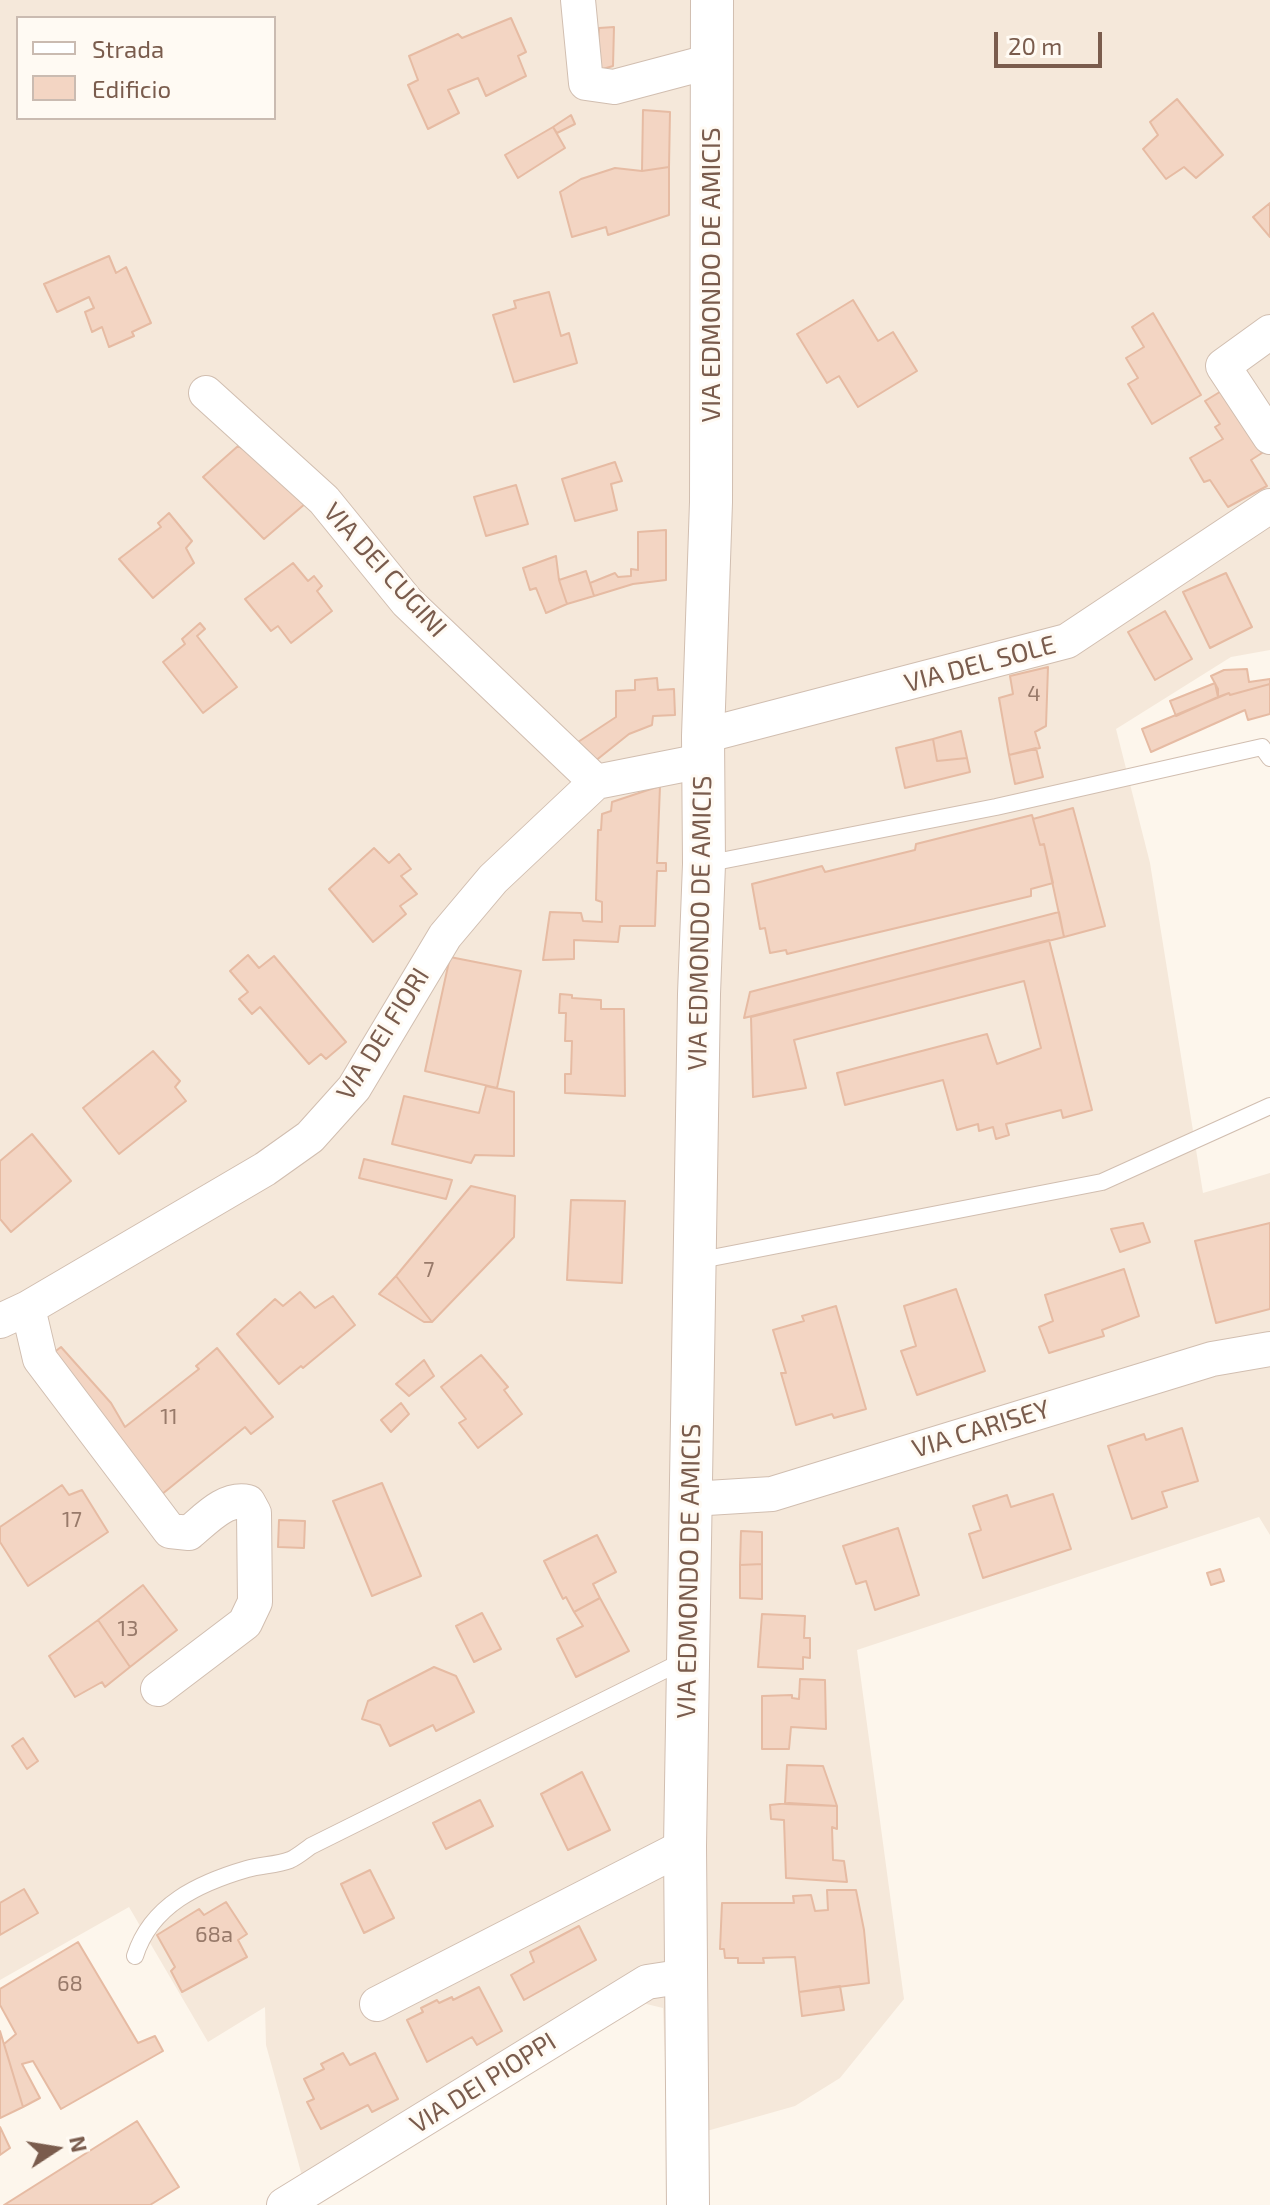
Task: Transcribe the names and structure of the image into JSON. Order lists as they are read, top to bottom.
{
  "streets": {
    "street": [
      "VIA EDMONDO DE AMICIS",
      "VIA DEI CUGINI",
      "VIA DEL SOLE",
      "VIA DEI FIORI",
      "VIA CARISEY",
      "VIA DEI PIOPPI"
    ]
  },
  "crossings": [
    ["VIA EDMONDO DE AMICIS", "VIA DEL SOLE"],
    ["VIA EDMONDO DE AMICIS", "VIA CARISEY"],
    ["VIA EDMONDO DE AMICIS", "VIA DEI PIOPPI"],
    ["VIA DEI CUGINI", "VIA DEI FIORI"]
  ],
  "house_numbers": [
    "4",
    "7",
    "11",
    "17",
    "13",
    "68a",
    "68"
  ],
  "legend": ["Strada", "Edificio"],
  "scale_bar": "20 m",
  "north": "right"
}
